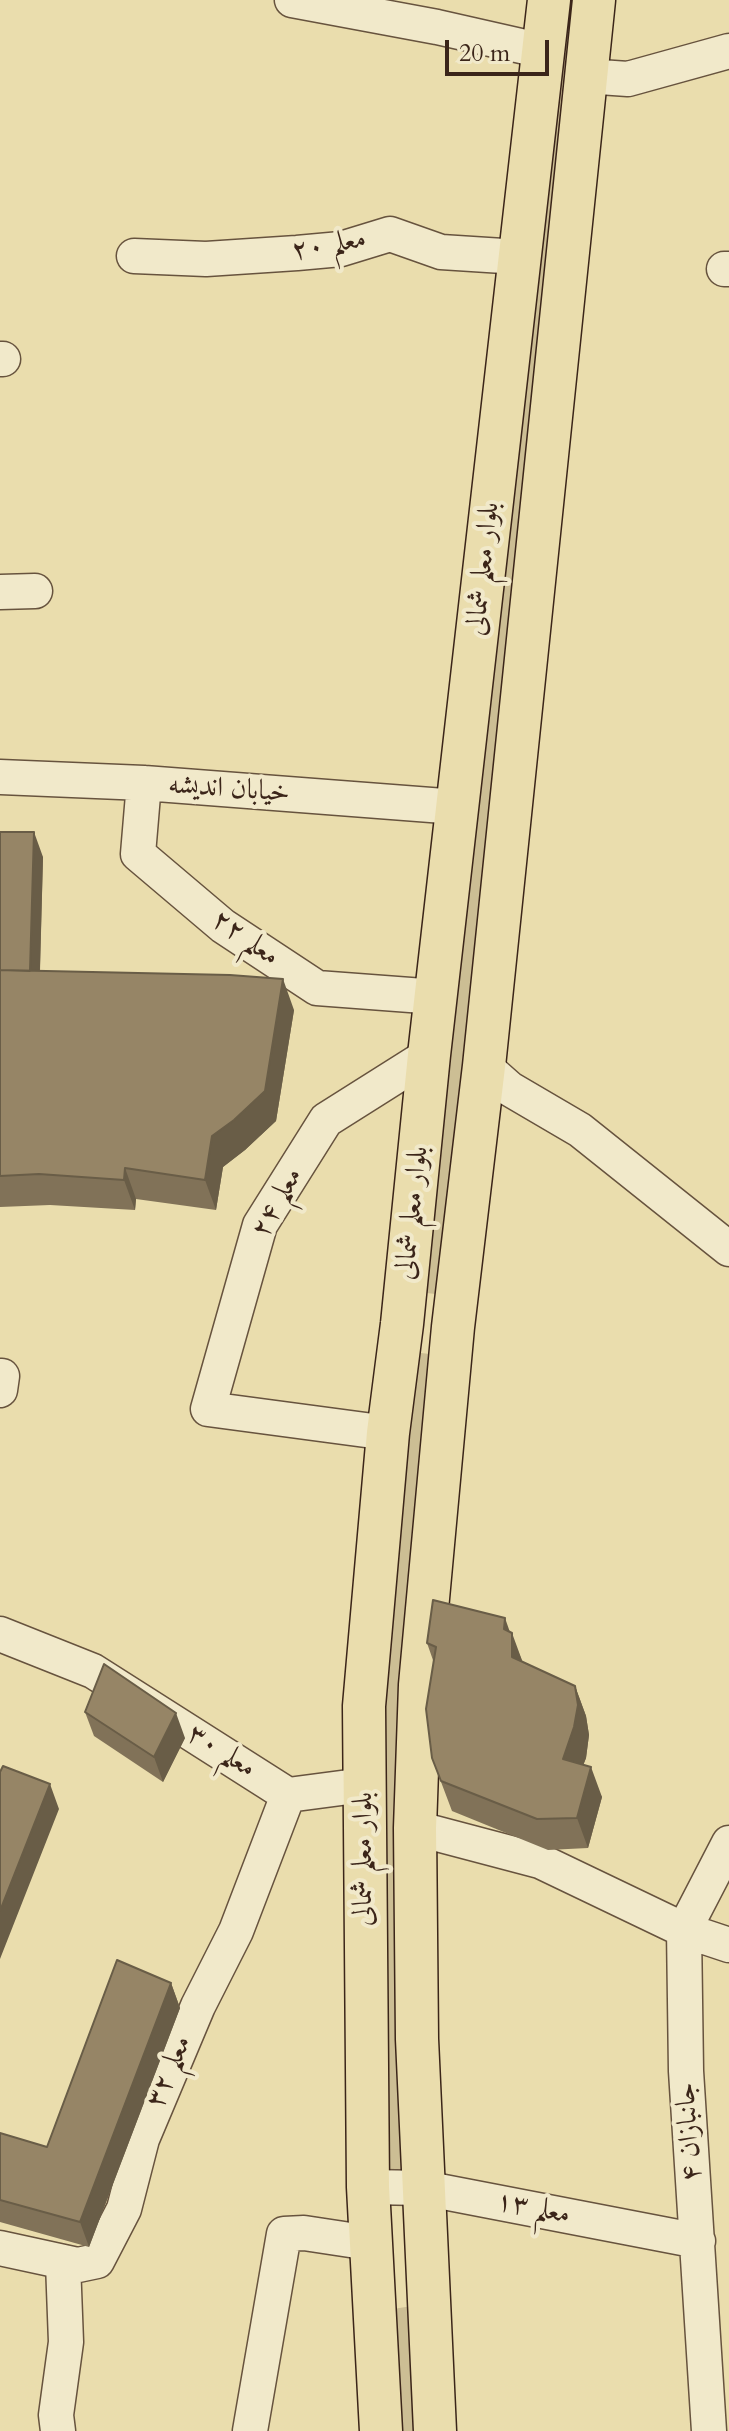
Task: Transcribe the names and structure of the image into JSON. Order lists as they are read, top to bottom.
{
  "streets": {
    "main road": ["بلوار معلم شمالی"],
    "street": [
      "معلم ۲۰",
      "خیابان اندیشه",
      "معلم ۲۲",
      "معلم ۲۴",
      "معلم ۳۰",
      "معلم ۳۲",
      "جانبازان ۴",
      "معلم ۱۳"
    ]
  },
  "crossings": [
    ["معلم ۲۰", "بلوار معلم شمالی"],
    ["بلوار معلم شمالی", "خیابان اندیشه"],
    ["بلوار معلم شمالی", "معلم ۲۲"],
    ["بلوار معلم شمالی", "معلم ۲۴"],
    ["بلوار معلم شمالی", "معلم ۳۰"],
    ["بلوار معلم شمالی", "معلم ۱۳"],
    ["خیابان اندیشه", "معلم ۲۲"],
    ["معلم ۳۰", "معلم ۳۲"],
    ["جانبازان ۴", "معلم ۱۳"]
  ],
  "scale_bar": "20 m"
}
